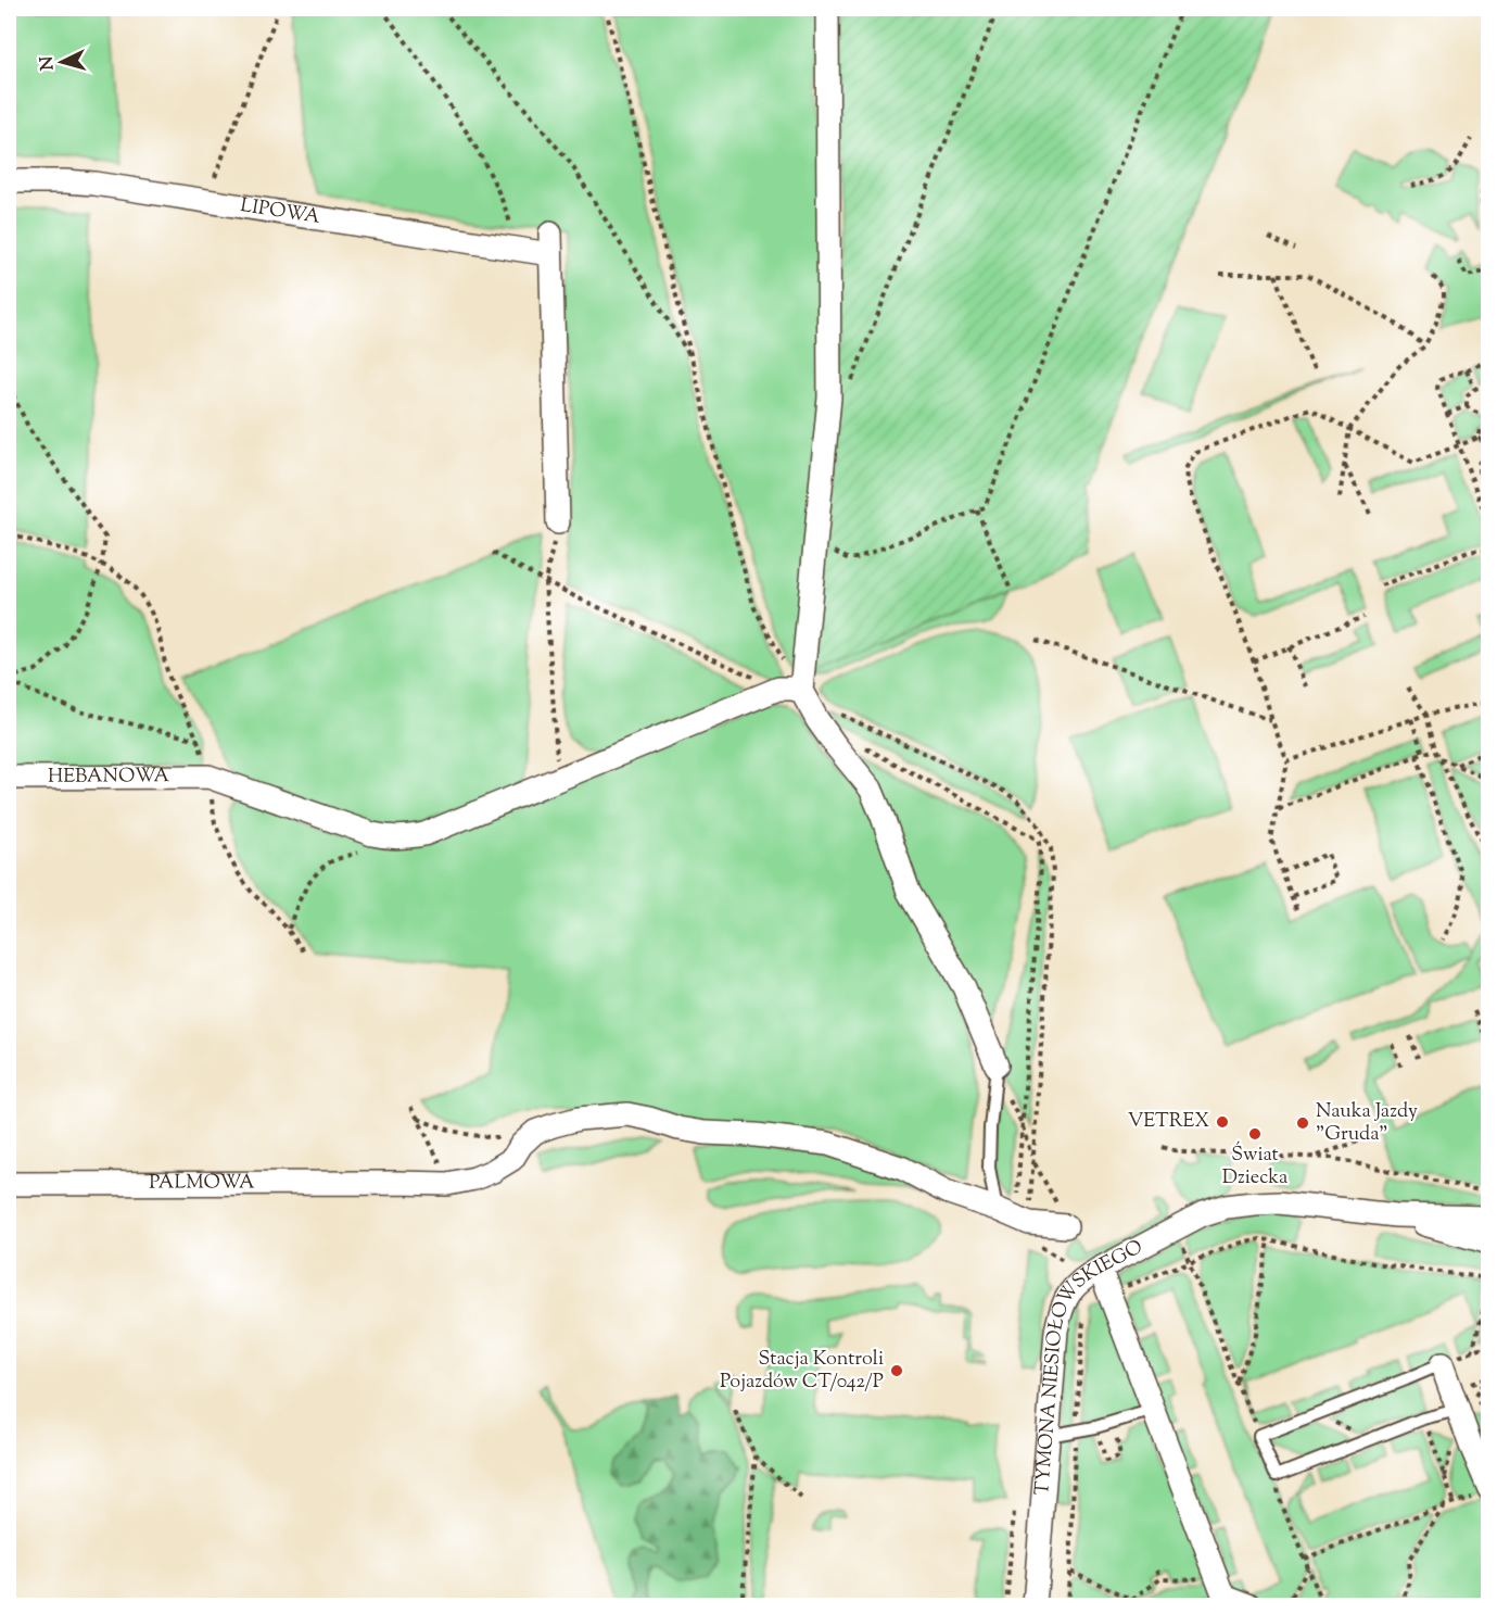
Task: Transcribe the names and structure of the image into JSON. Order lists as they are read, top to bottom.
{
  "streets": {
    "street": [
      "LIPOWA",
      "HEBANOWA",
      "PALMOWA",
      "TYMONA NIESIOŁOWSKIEGO"
    ]
  },
  "places": [
    "VETREX",
    "Nauka Jazdy \"Gruda\"",
    "Świat Dziecka",
    "Stacja Kontroli Pojazdów CT/042/P"
  ],
  "north": "left"
}
